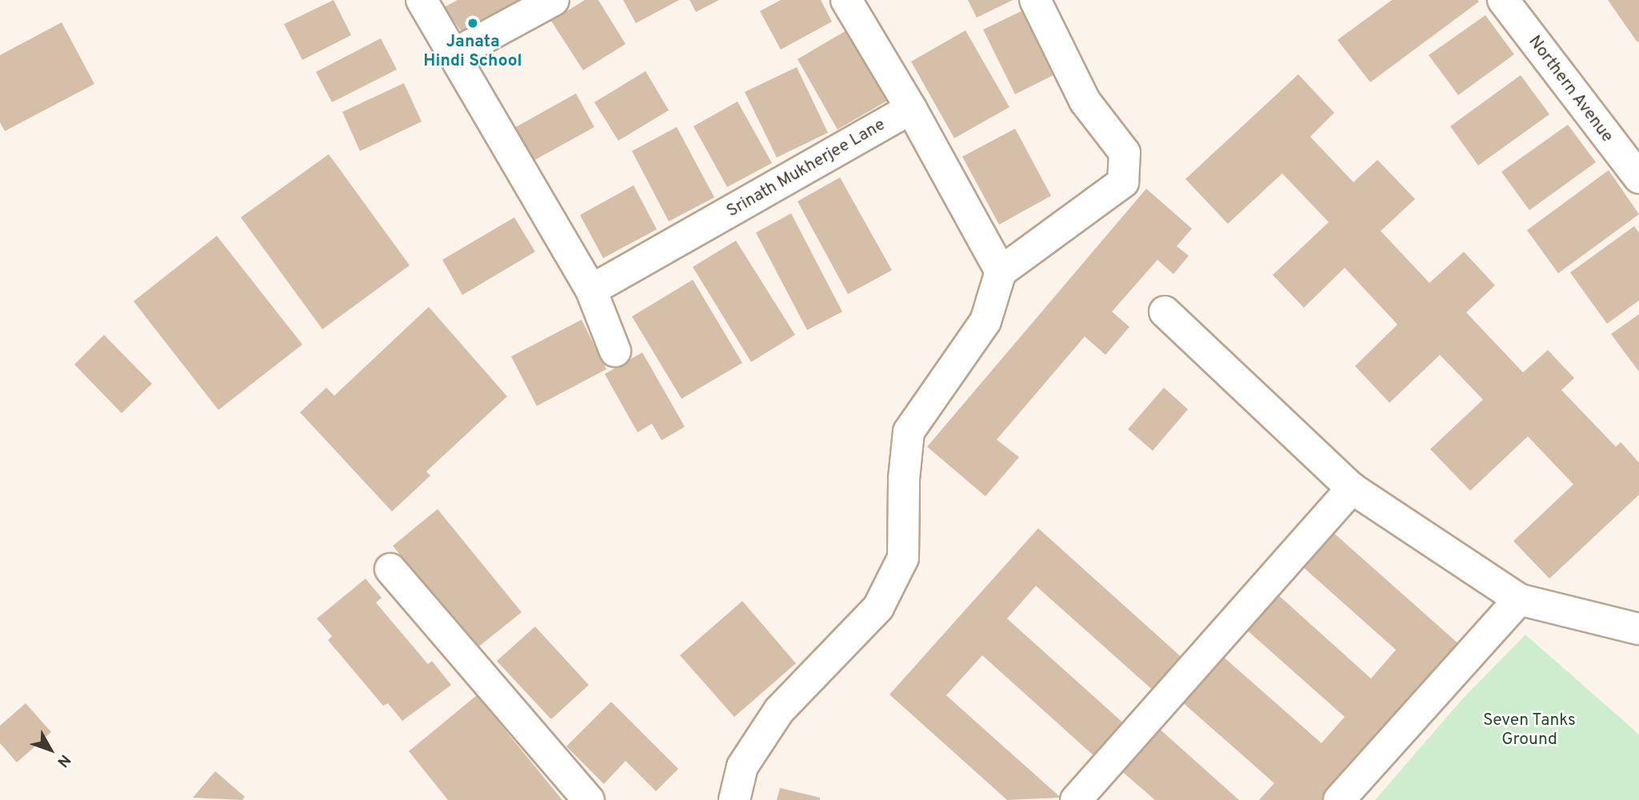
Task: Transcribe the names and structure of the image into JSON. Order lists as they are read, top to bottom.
{
  "streets": {
    "street": ["Northern Avenue", "Srinath Mukherjee Lane"]
  },
  "parks": ["Seven Tanks Ground"],
  "places": ["Janata Hindi School"],
  "north": "bottom right"
}
